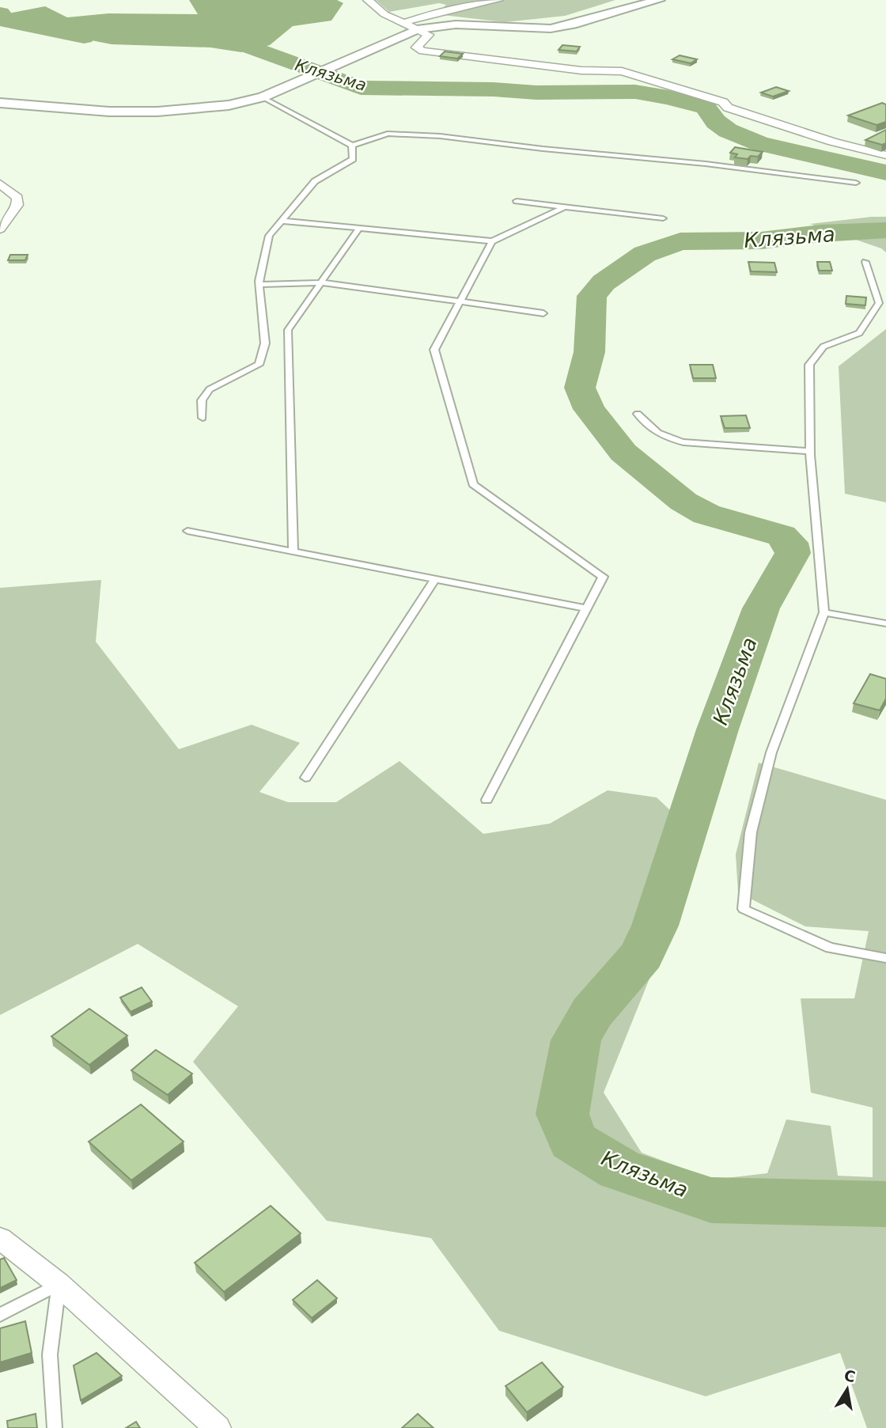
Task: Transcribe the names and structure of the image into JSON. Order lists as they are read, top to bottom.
{
  "water": ["Клязьма"],
  "north": "top"
}
